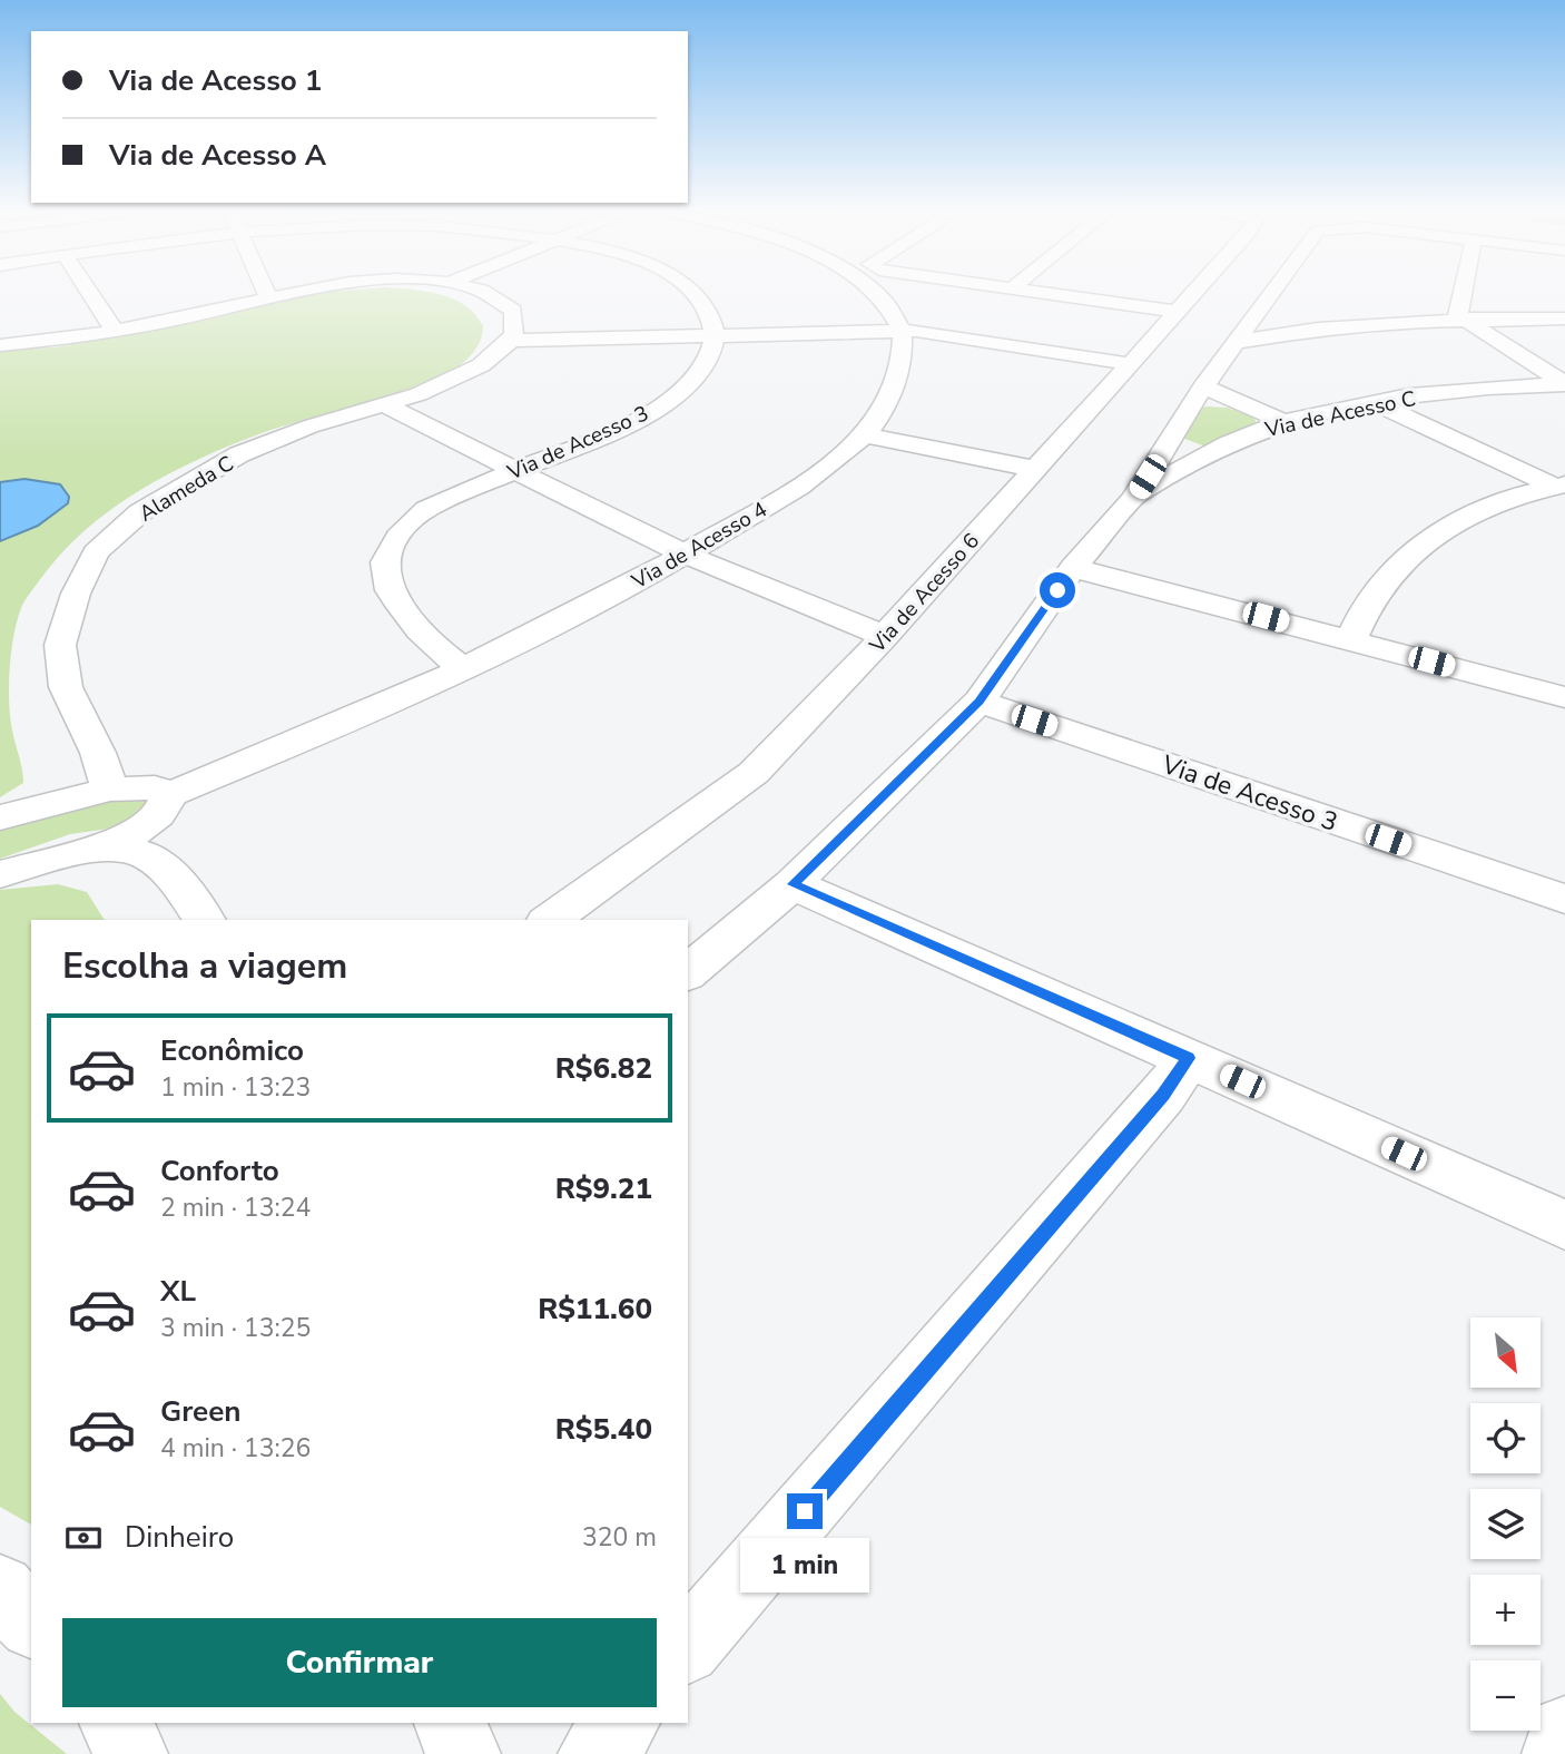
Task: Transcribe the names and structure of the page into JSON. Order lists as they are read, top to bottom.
{
  "streets": {
    "street": [
      "Via de Acesso C",
      "Via de Acesso 3",
      "Alameda C",
      "Via de Acesso 4",
      "Via de Acesso 6"
    ]
  },
  "crossings": [
    ["Via de Acesso 3", "Via de Acesso 4"]
  ],
  "north": "bottom right",
  "page": {
    "banner": ["Via de Acesso 1", "Via de Acesso A"],
    "heading": "Escolha a viagem",
    "list": [
      {
        "name": "Econômico",
        "note": "1 min · 13:23",
        "value": "R$6.82"
      },
      {
        "name": "Conforto",
        "note": "2 min · 13:24",
        "value": "R$9.21"
      },
      {
        "name": "XL",
        "note": "3 min · 13:25",
        "value": "R$11.60"
      },
      {
        "name": "Green",
        "note": "4 min · 13:26",
        "value": "R$5.40"
      }
    ],
    "map_buttons": ["+", "−"],
    "pay": ["Dinheiro", "320 m"],
    "bubble": "1 min",
    "buttons": "Confirmar"
  }
}
